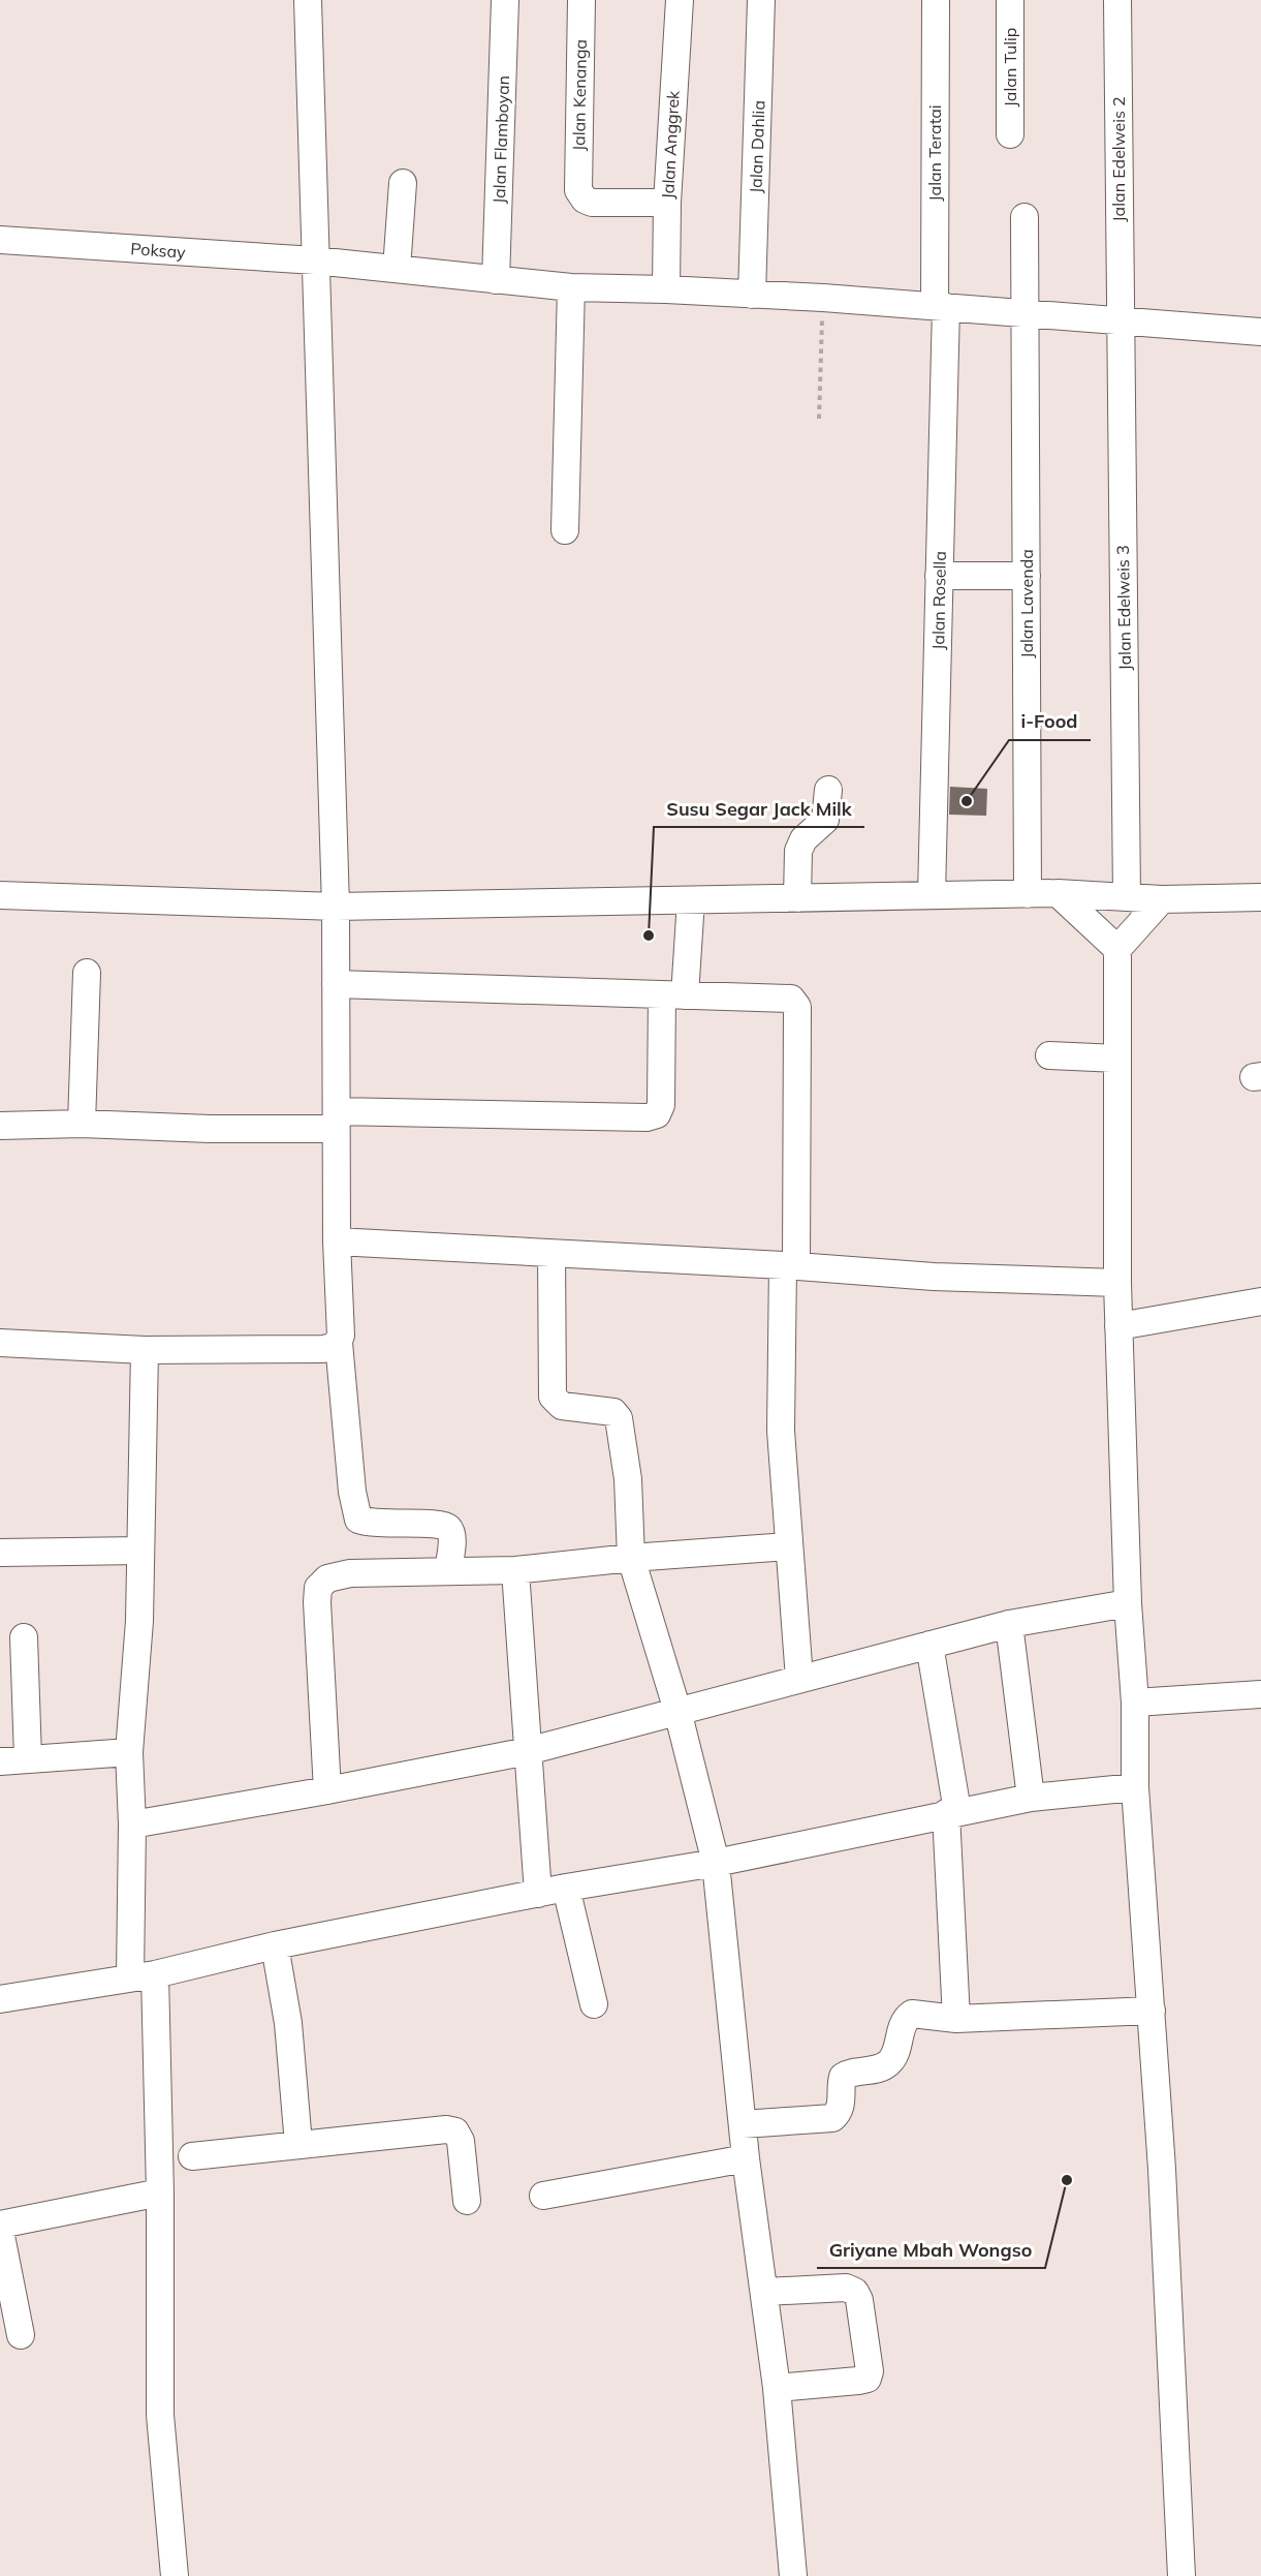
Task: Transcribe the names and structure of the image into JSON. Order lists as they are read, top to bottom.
{
  "streets": {
    "street": [
      "Jalan Tulip",
      "Jalan Kenanga",
      "Jalan Flamboyan",
      "Jalan Anggrek",
      "Jalan Dahlia",
      "Jalan Teratai",
      "Jalan Edelweis 2",
      "Poksay",
      "Jalan Rosella",
      "Jalan Lavenda",
      "Jalan Edelweis 3"
    ]
  },
  "crossings": [
    ["Jalan Kenanga", "Jalan Anggrek"],
    ["Jalan Flamboyan", "Poksay"],
    ["Jalan Anggrek", "Poksay"],
    ["Jalan Dahlia", "Poksay"],
    ["Jalan Teratai", "Poksay"],
    ["Jalan Teratai", "Jalan Rosella"],
    ["Jalan Edelweis 2", "Poksay"],
    ["Jalan Edelweis 2", "Jalan Edelweis 3"],
    ["Poksay", "Jalan Rosella"],
    ["Poksay", "Jalan Lavenda"],
    ["Poksay", "Jalan Edelweis 3"]
  ],
  "places": ["i-Food", "Susu Segar Jack Milk", "Griyane Mbah Wongso"]
}
